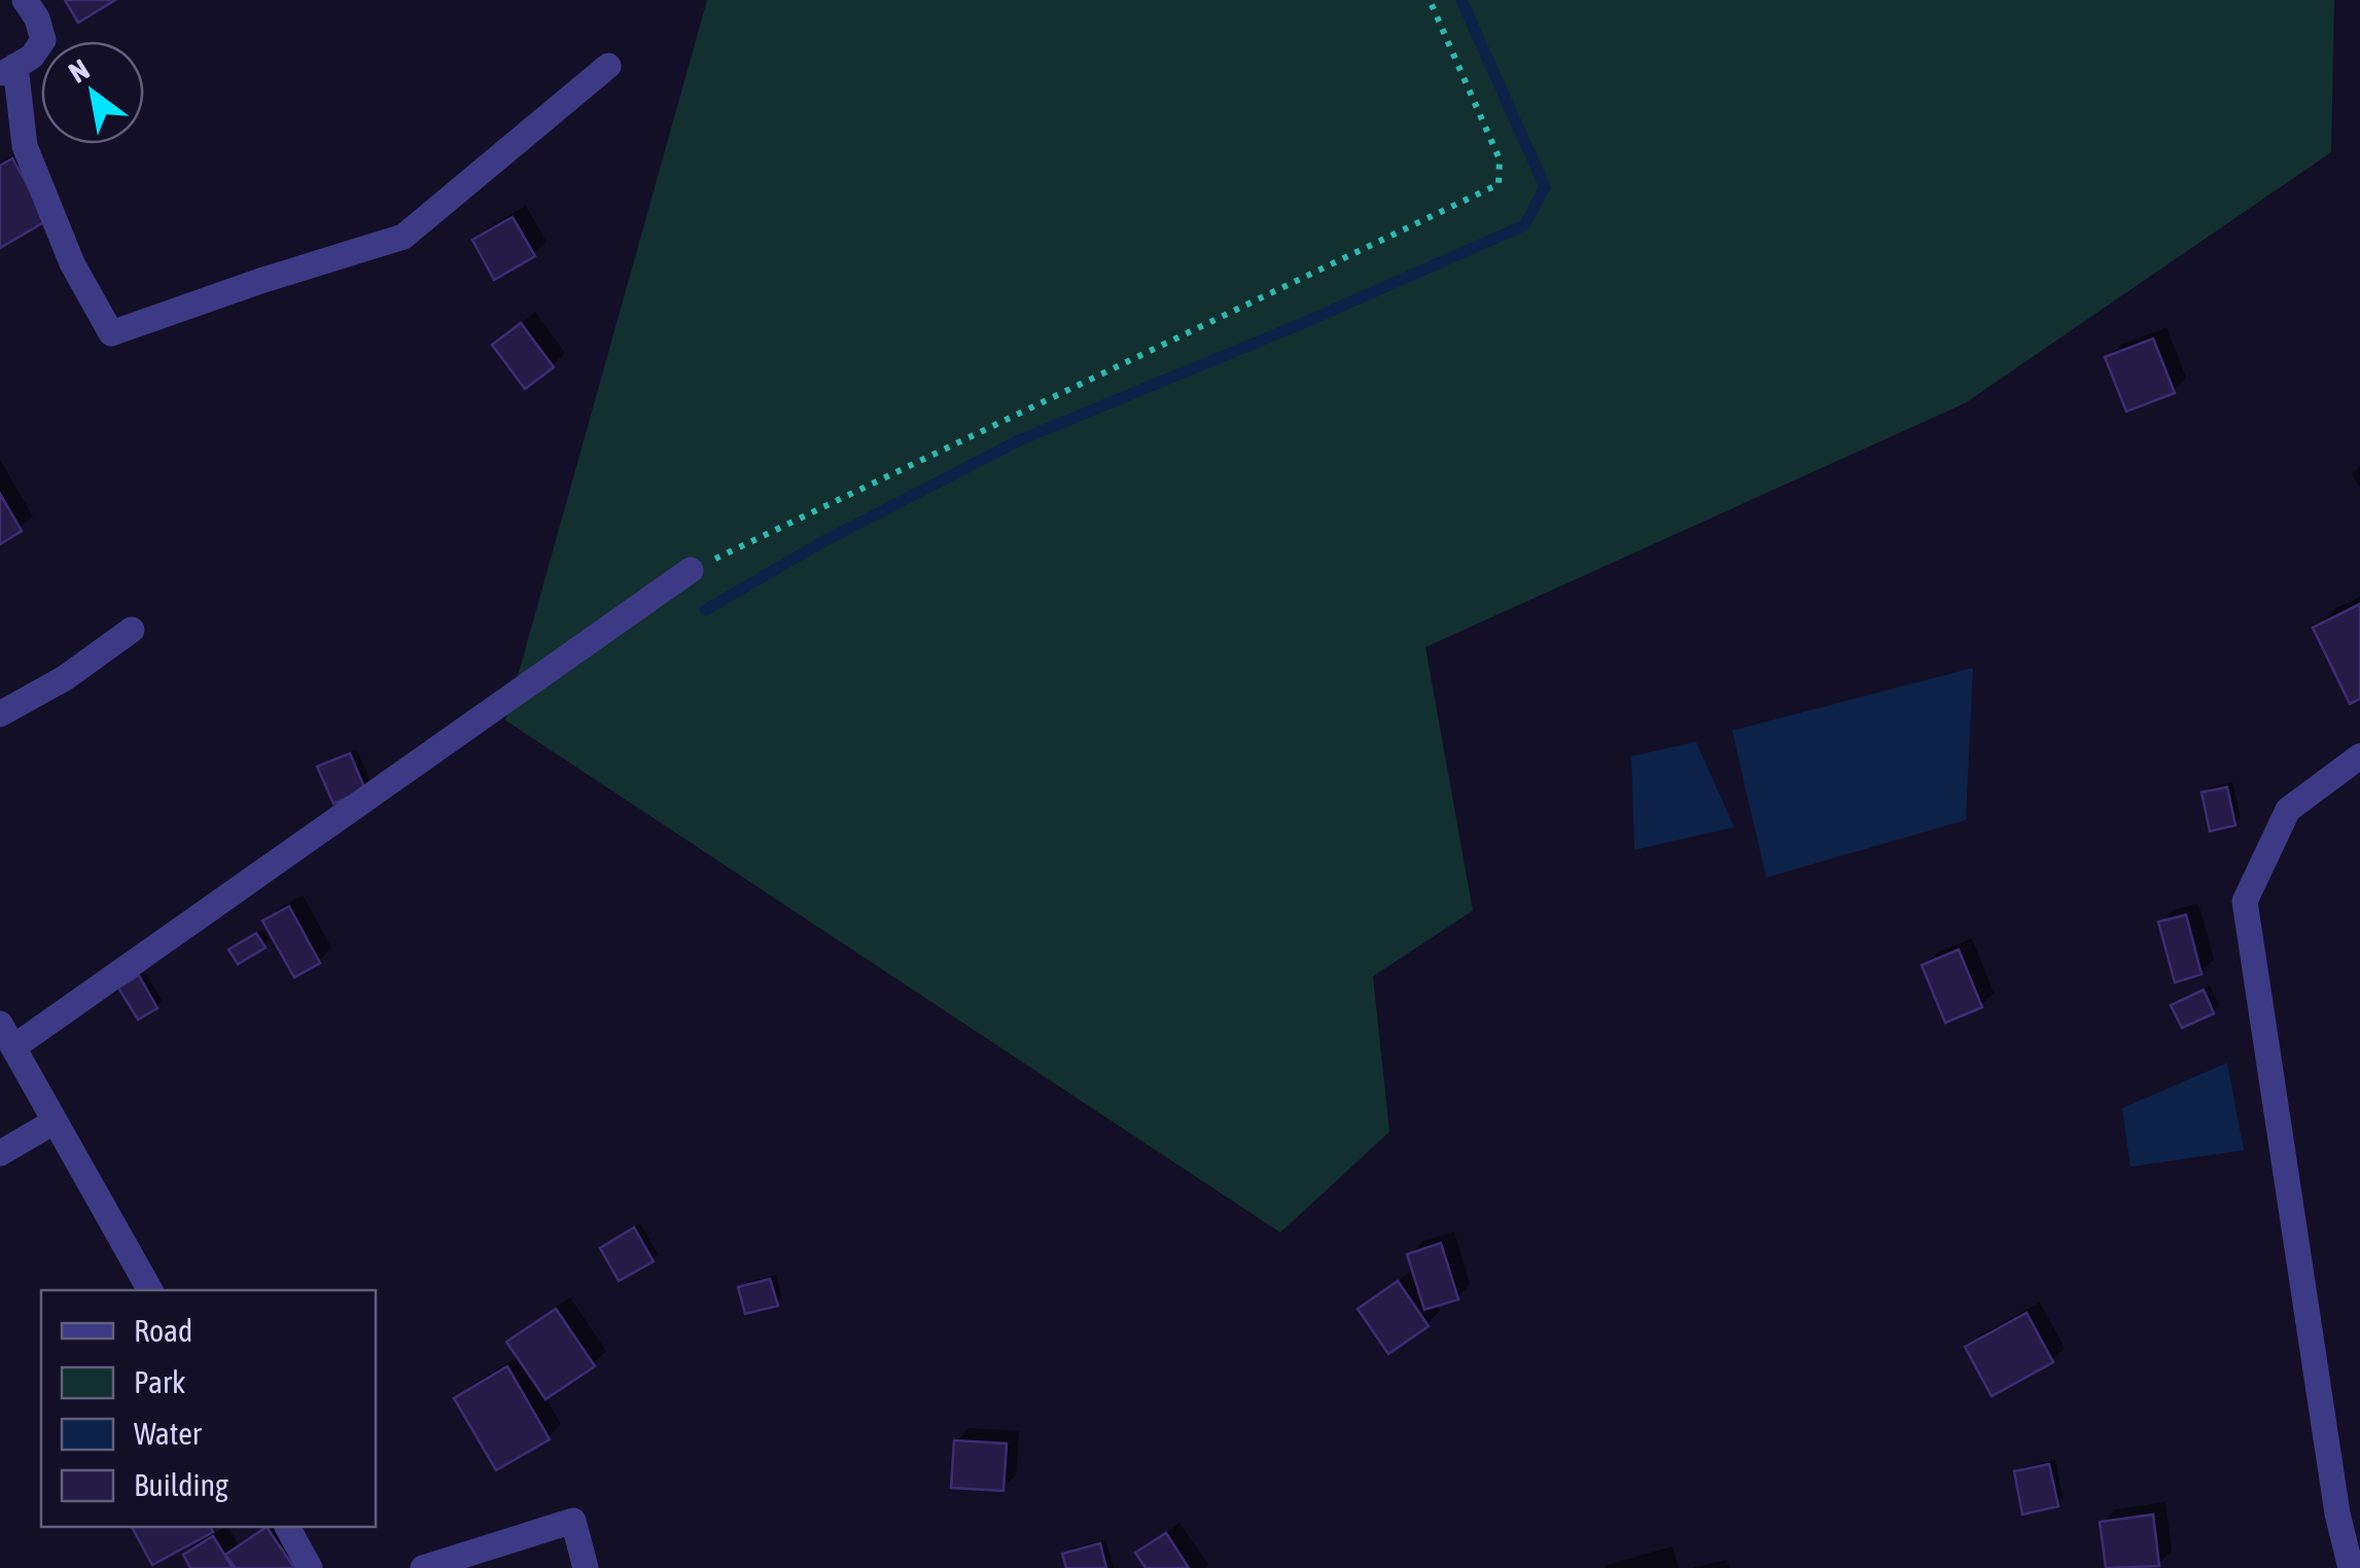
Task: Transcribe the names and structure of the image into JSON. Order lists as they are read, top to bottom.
{
  "legend": [
    "Road",
    "Park",
    "Water",
    "Building"
  ],
  "north": "top left"
}
